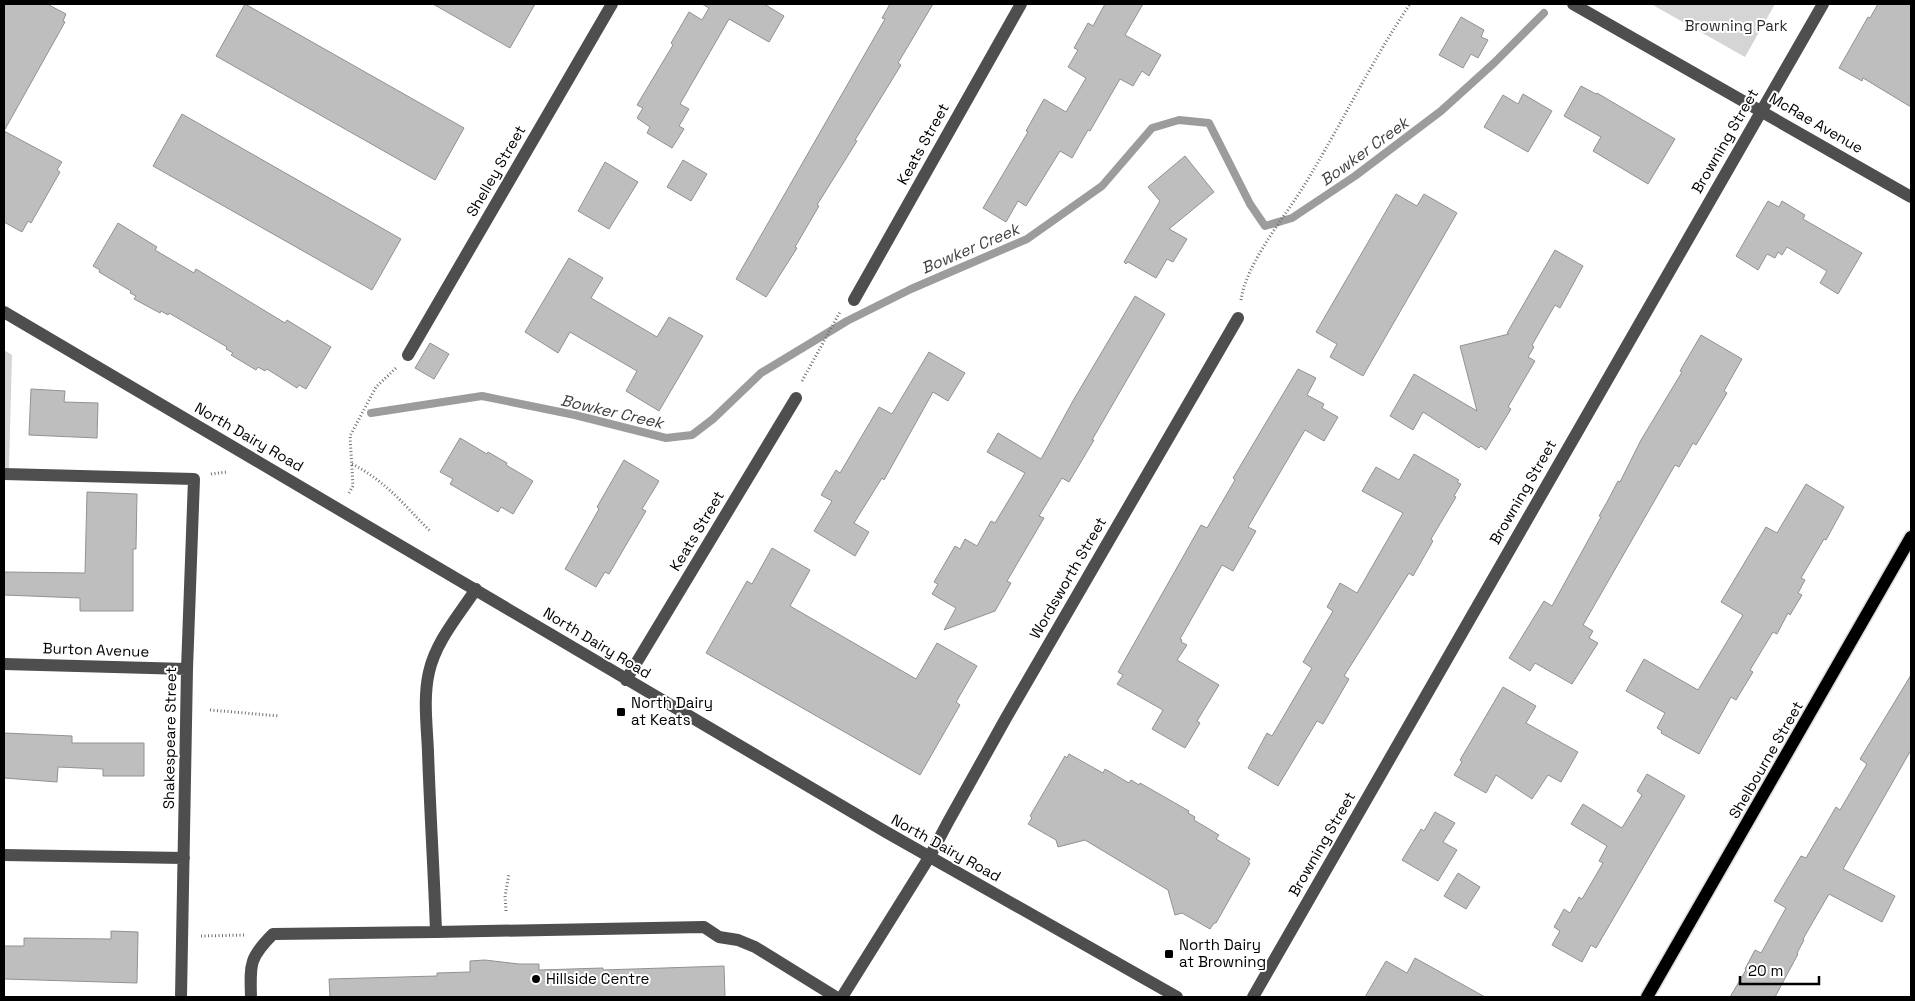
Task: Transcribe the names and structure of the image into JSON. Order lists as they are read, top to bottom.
{
  "streets": {
    "main road": ["Shelbourne Street"],
    "street": [
      "McRae Avenue",
      "Browning Street",
      "Keats Street",
      "Shelley Street",
      "North Dairy Road",
      "Wordsworth Street",
      "Burton Avenue",
      "Shakespeare Street"
    ]
  },
  "crossings": [
    ["McRae Avenue", "Browning Street"],
    ["Keats Street", "North Dairy Road"],
    ["North Dairy Road", "Wordsworth Street"],
    ["Burton Avenue", "Shakespeare Street"]
  ],
  "water": ["Bowker Creek"],
  "parks": ["Browning Park"],
  "places": {
    "transit": ["North Dairy at Keats", "North Dairy at Browning"],
    "other": ["Hillside Centre"]
  },
  "scale_bar": "20 m"
}
